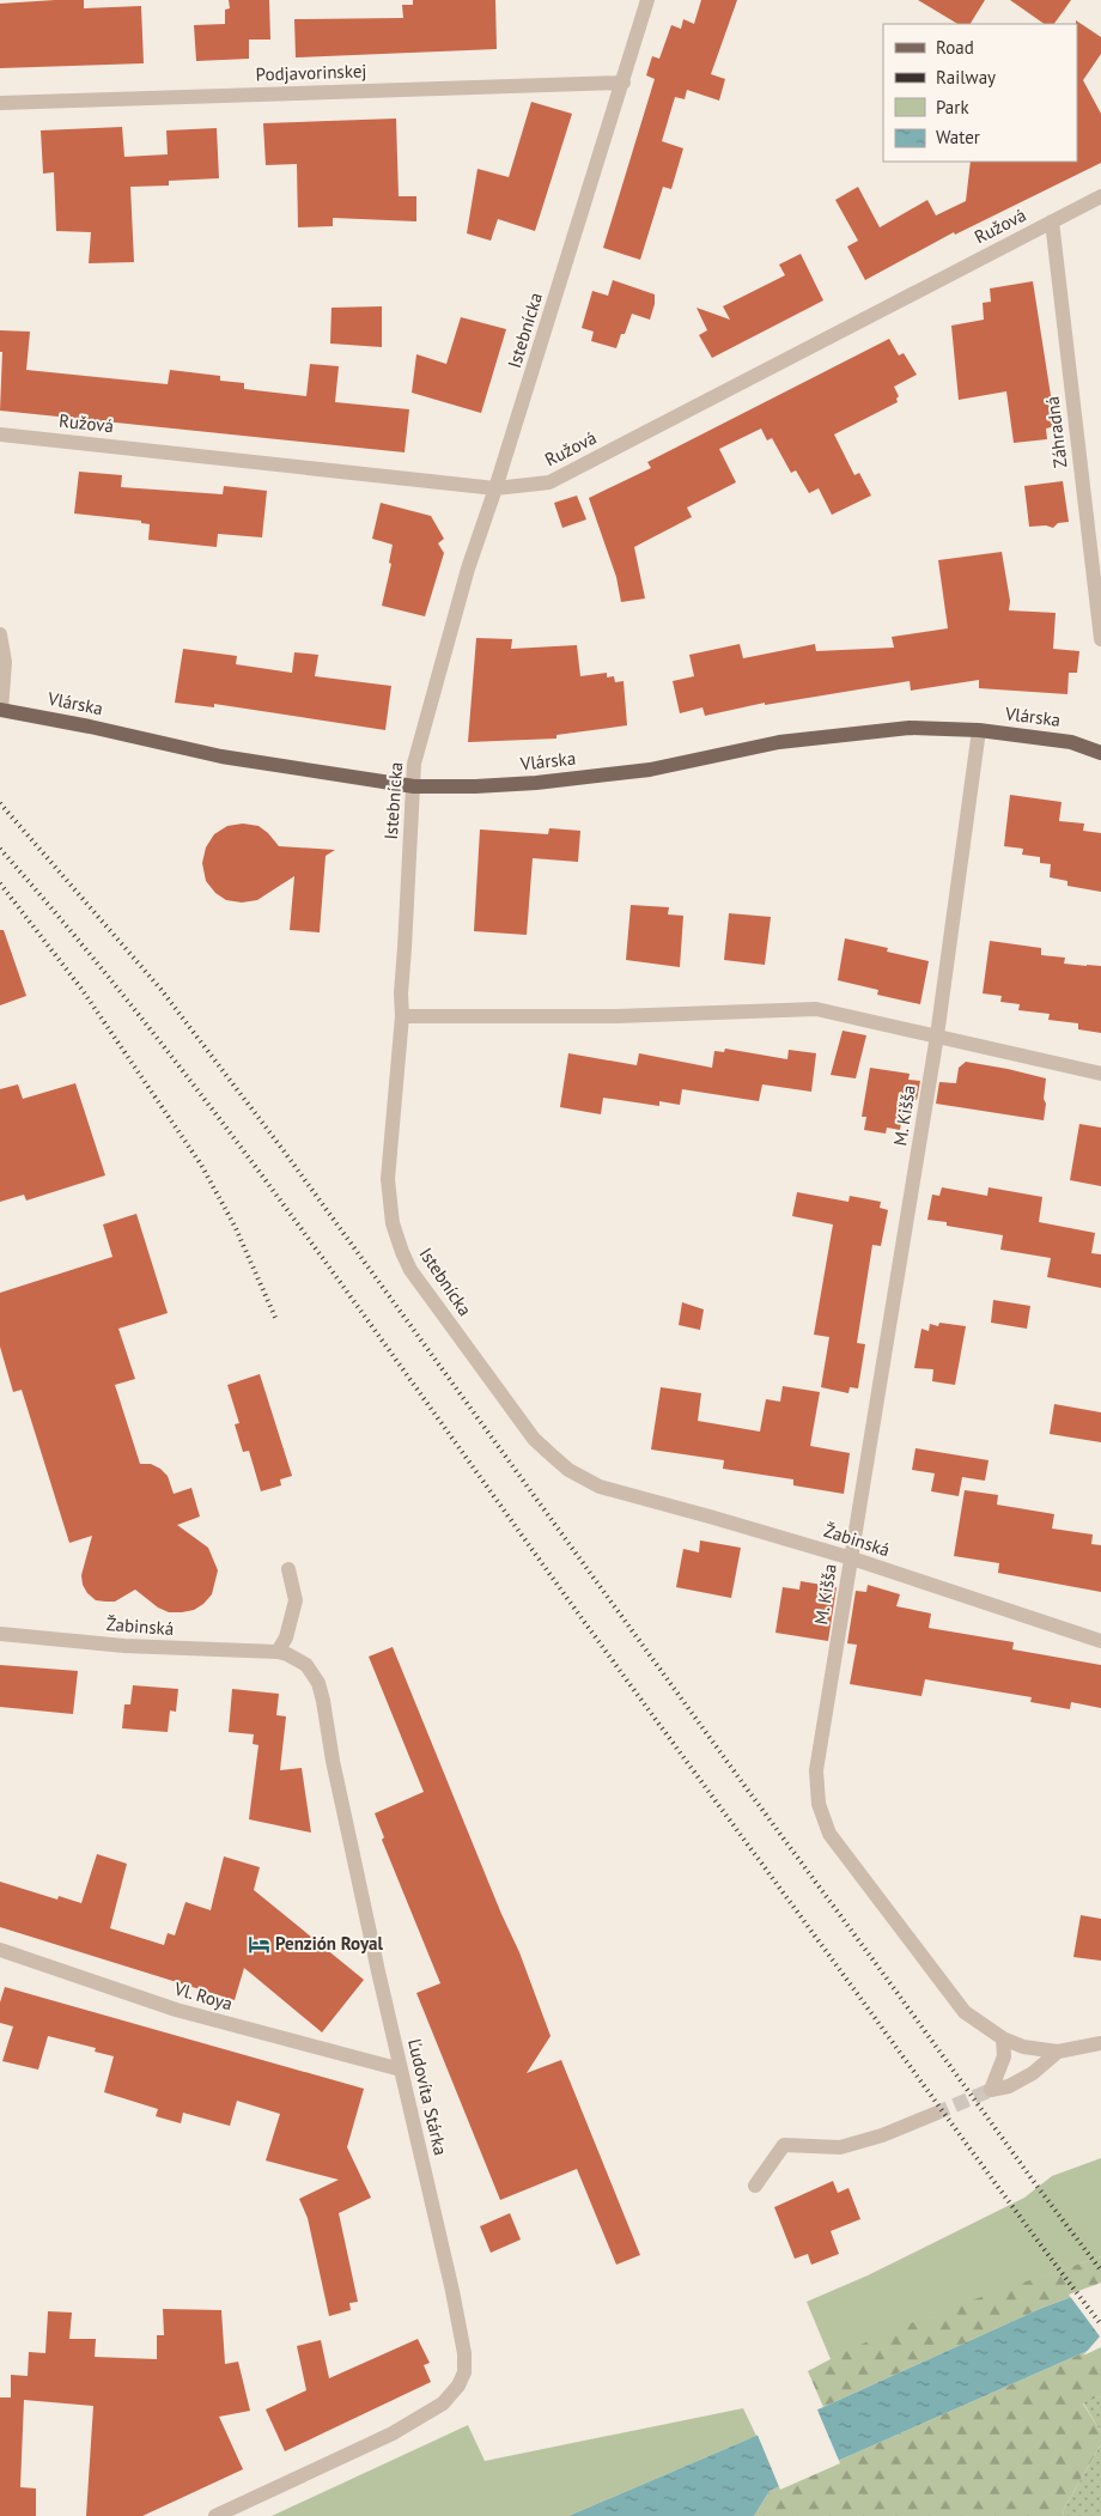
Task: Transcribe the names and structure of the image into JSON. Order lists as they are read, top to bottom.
{
  "streets": {
    "main road": ["Vlárska"],
    "street": [
      "Podjavorinskej",
      "Ružová",
      "Istebnícka",
      "Záhradná",
      "M. Kišša",
      "Žabinská",
      "Vl. Roya",
      "Ľudovíta Stárka"
    ]
  },
  "crossings": [
    ["Podjavorinskej", "Istebnícka"],
    ["Ružová", "Istebnícka"],
    ["Ružová", "Záhradná"],
    ["Istebnícka", "Vlárska"],
    ["Istebnícka", "Žabinská"],
    ["Vlárska", "M. Kišša"],
    ["M. Kišša", "Žabinská"],
    ["Žabinská", "Ľudovíta Stárka"],
    ["Vl. Roya", "Ľudovíta Stárka"]
  ],
  "places": {
    "hotel": ["Penzión Royal"]
  },
  "legend": [
    "Road",
    "Railway",
    "Park",
    "Water"
  ]
}
